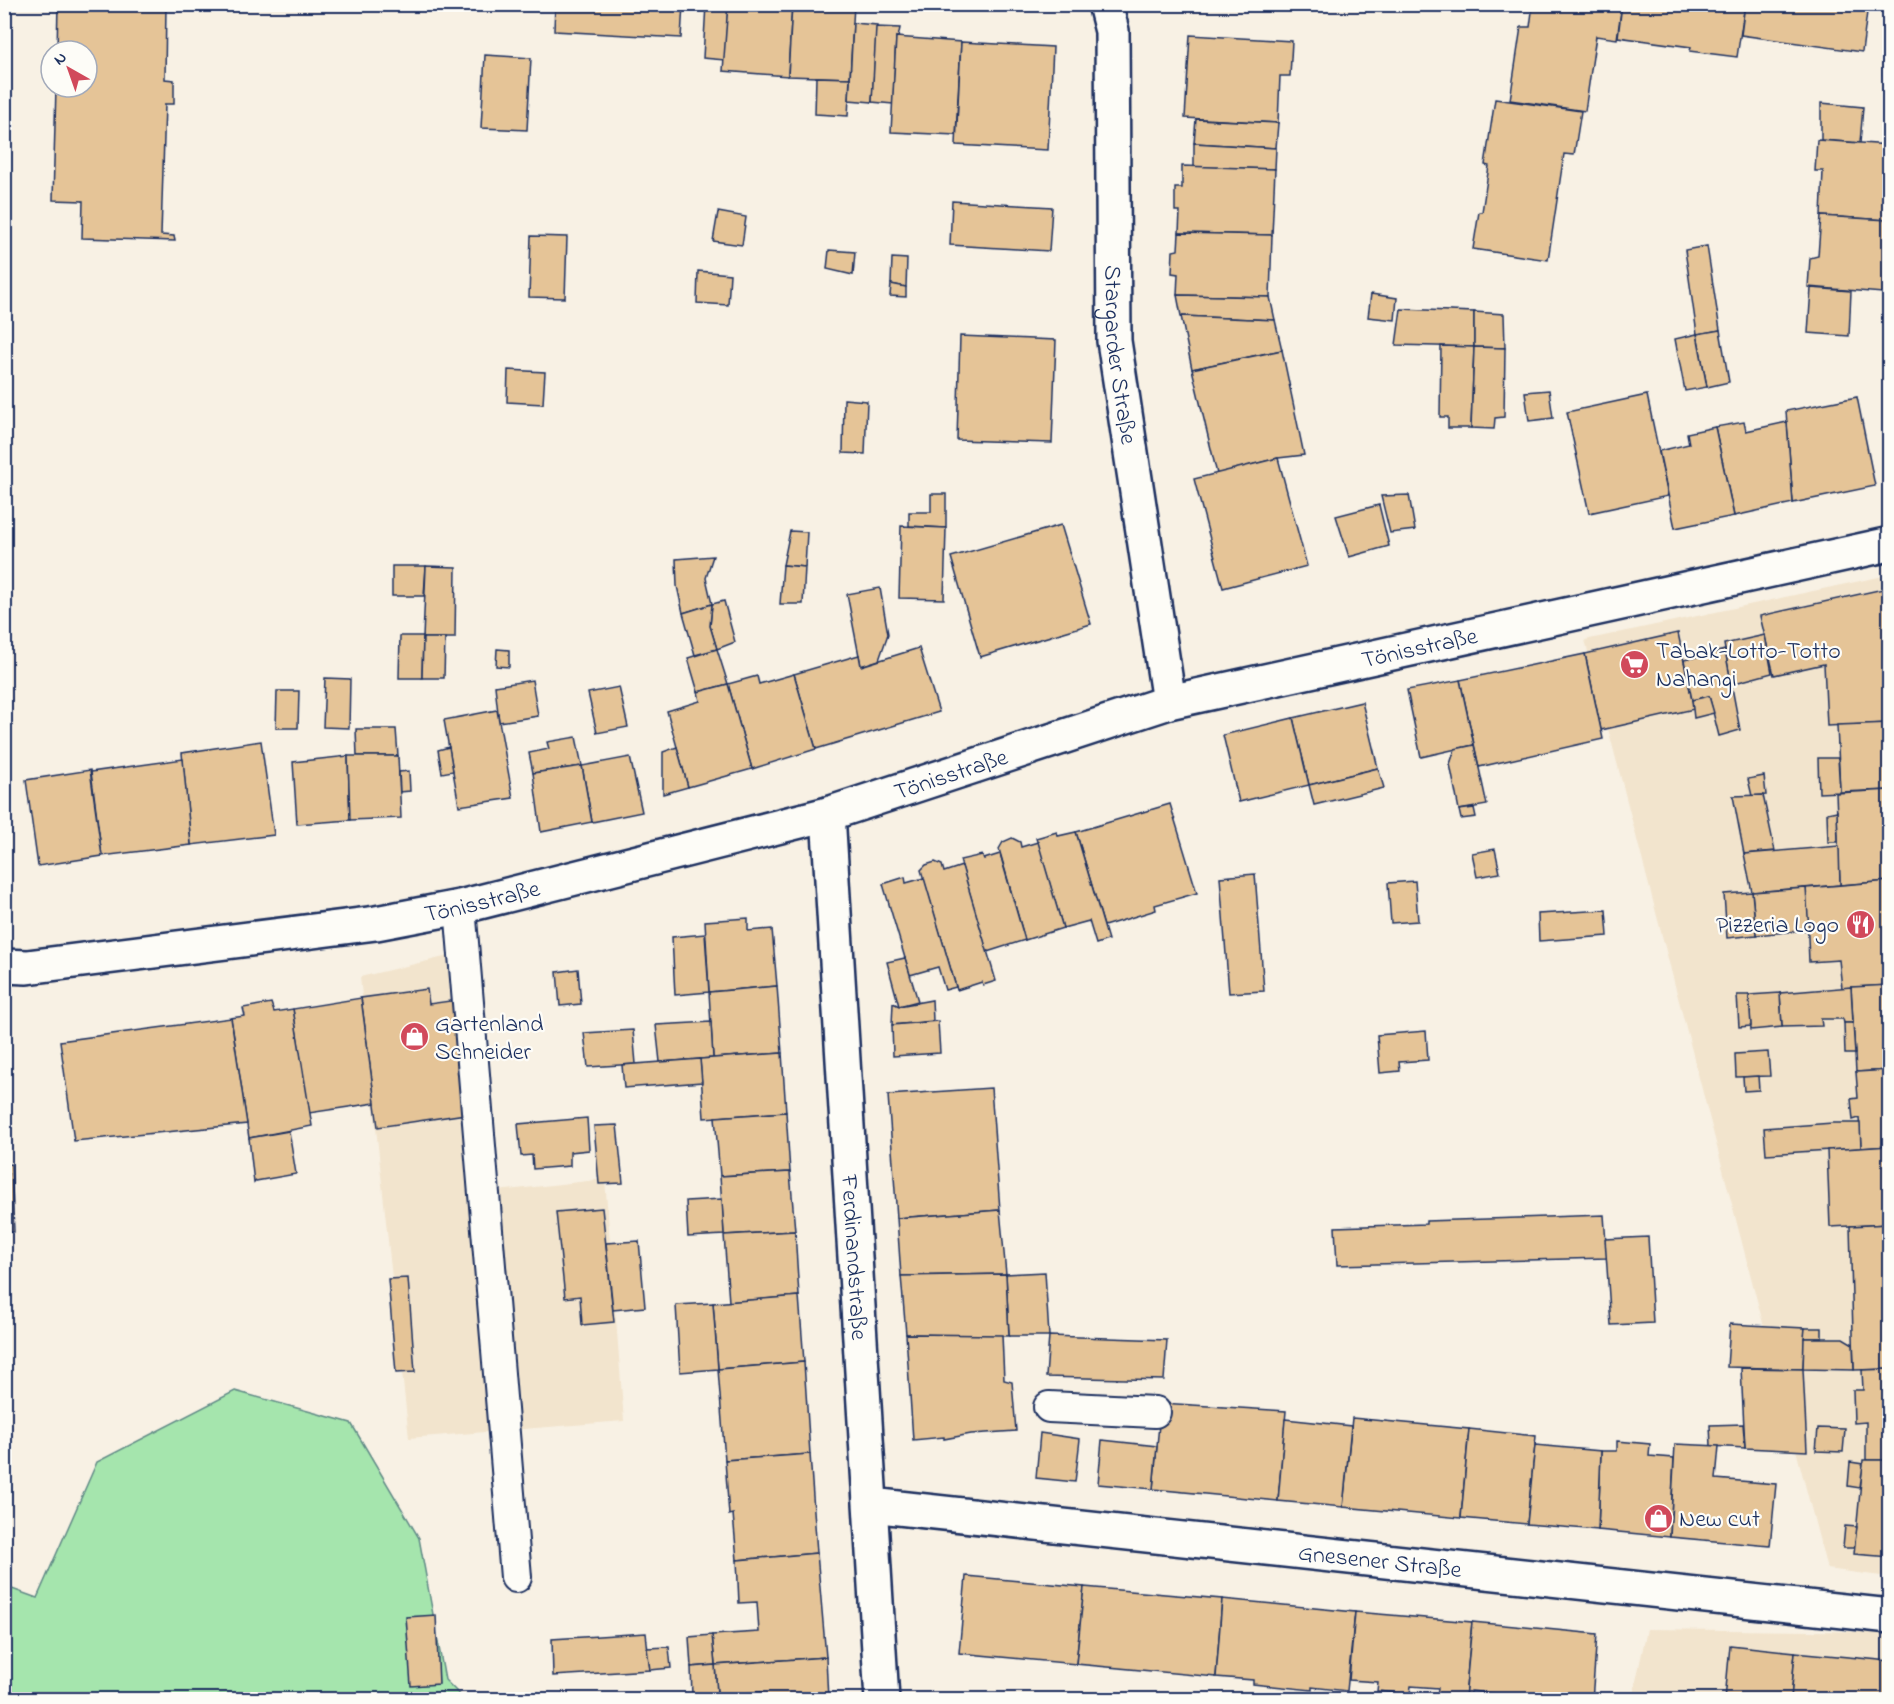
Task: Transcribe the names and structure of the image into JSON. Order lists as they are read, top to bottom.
{
  "streets": {
    "street": [
      "Stargarder Straße",
      "Tönisstraße",
      "Ferdinandstraße",
      "Gnesener Straße"
    ]
  },
  "crossings": [
    ["Stargarder Straße", "Tönisstraße"],
    ["Tönisstraße", "Ferdinandstraße"],
    ["Ferdinandstraße", "Gnesener Straße"]
  ],
  "places": {
    "supermarket": ["Tabak-Lotto-Totto Nahangi"],
    "restaurant": ["Pizzeria Logo"],
    "shop": ["Gartenland Schneider", "New cut"]
  },
  "north": "top left"
}
